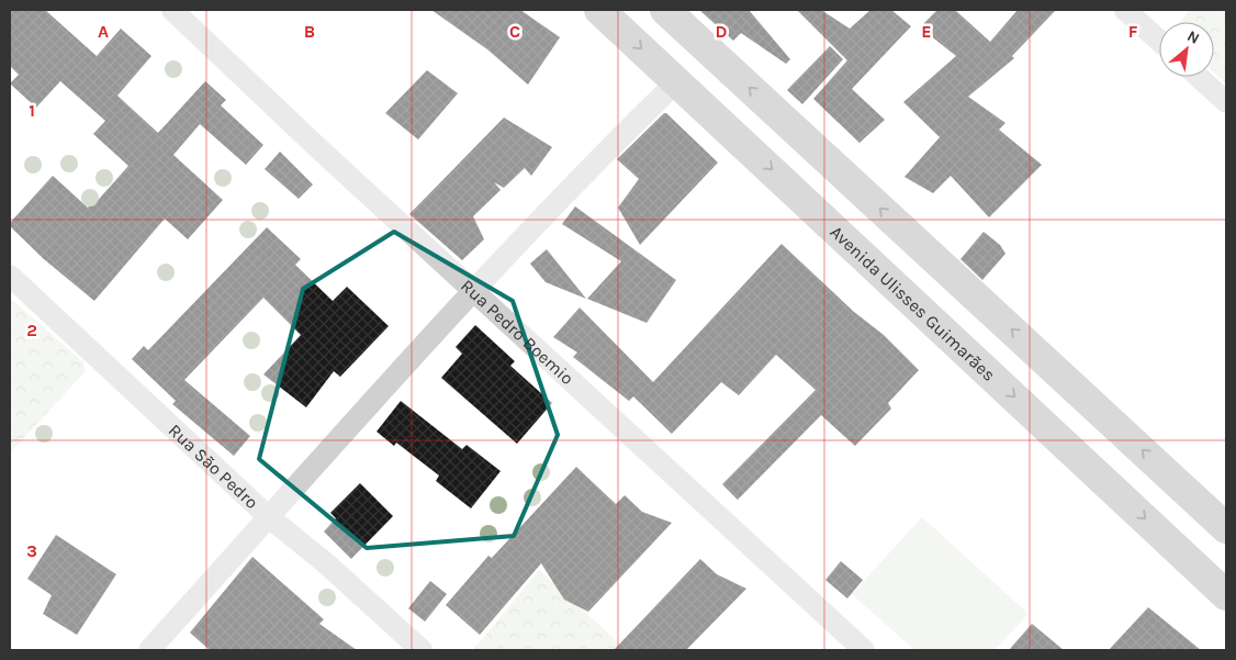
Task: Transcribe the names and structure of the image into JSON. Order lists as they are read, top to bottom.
{
  "streets": {
    "main road": ["Avenida Ulisses Guimarães"],
    "street": ["Rua Pedro Boemio", "Rua São Pedro"]
  },
  "north": "top right",
  "grid": {
    "columns": [
      "A",
      "B",
      "C",
      "D",
      "E",
      "F"
    ],
    "rows": ["1", "2", "3"]
  }
}
